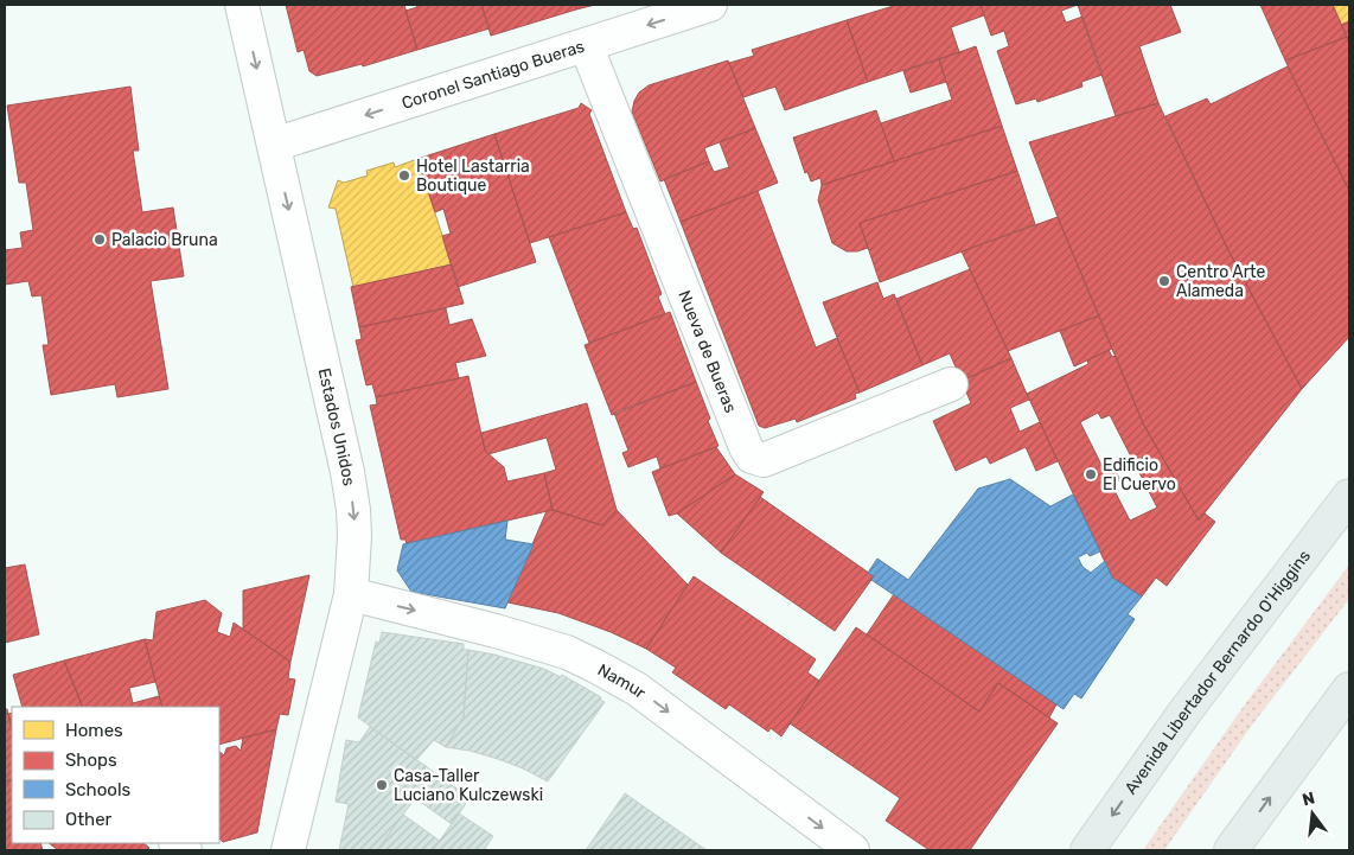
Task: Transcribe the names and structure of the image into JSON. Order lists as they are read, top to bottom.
{
  "streets": {
    "main road": ["Avenida Libertador Bernardo O'Higgins"],
    "street": [
      "Coronel Santiago Bueras",
      "Nueva de Bueras",
      "Estados Unidos",
      "Namur"
    ]
  },
  "crossings": [
    ["Coronel Santiago Bueras", "Nueva de Bueras"],
    ["Coronel Santiago Bueras", "Estados Unidos"],
    ["Estados Unidos", "Namur"]
  ],
  "one_way": ["Coronel Santiago Bueras", "Estados Unidos", "Namur"],
  "places": [
    "Hotel Lastarria Boutique",
    "Palacio Bruna",
    "Centro Arte Alameda",
    "Edificio El Cuervo",
    "Casa-Taller Luciano Kulczewski"
  ],
  "legend": [
    "Homes",
    "Shops",
    "Schools",
    "Other"
  ],
  "north": "top"
}
